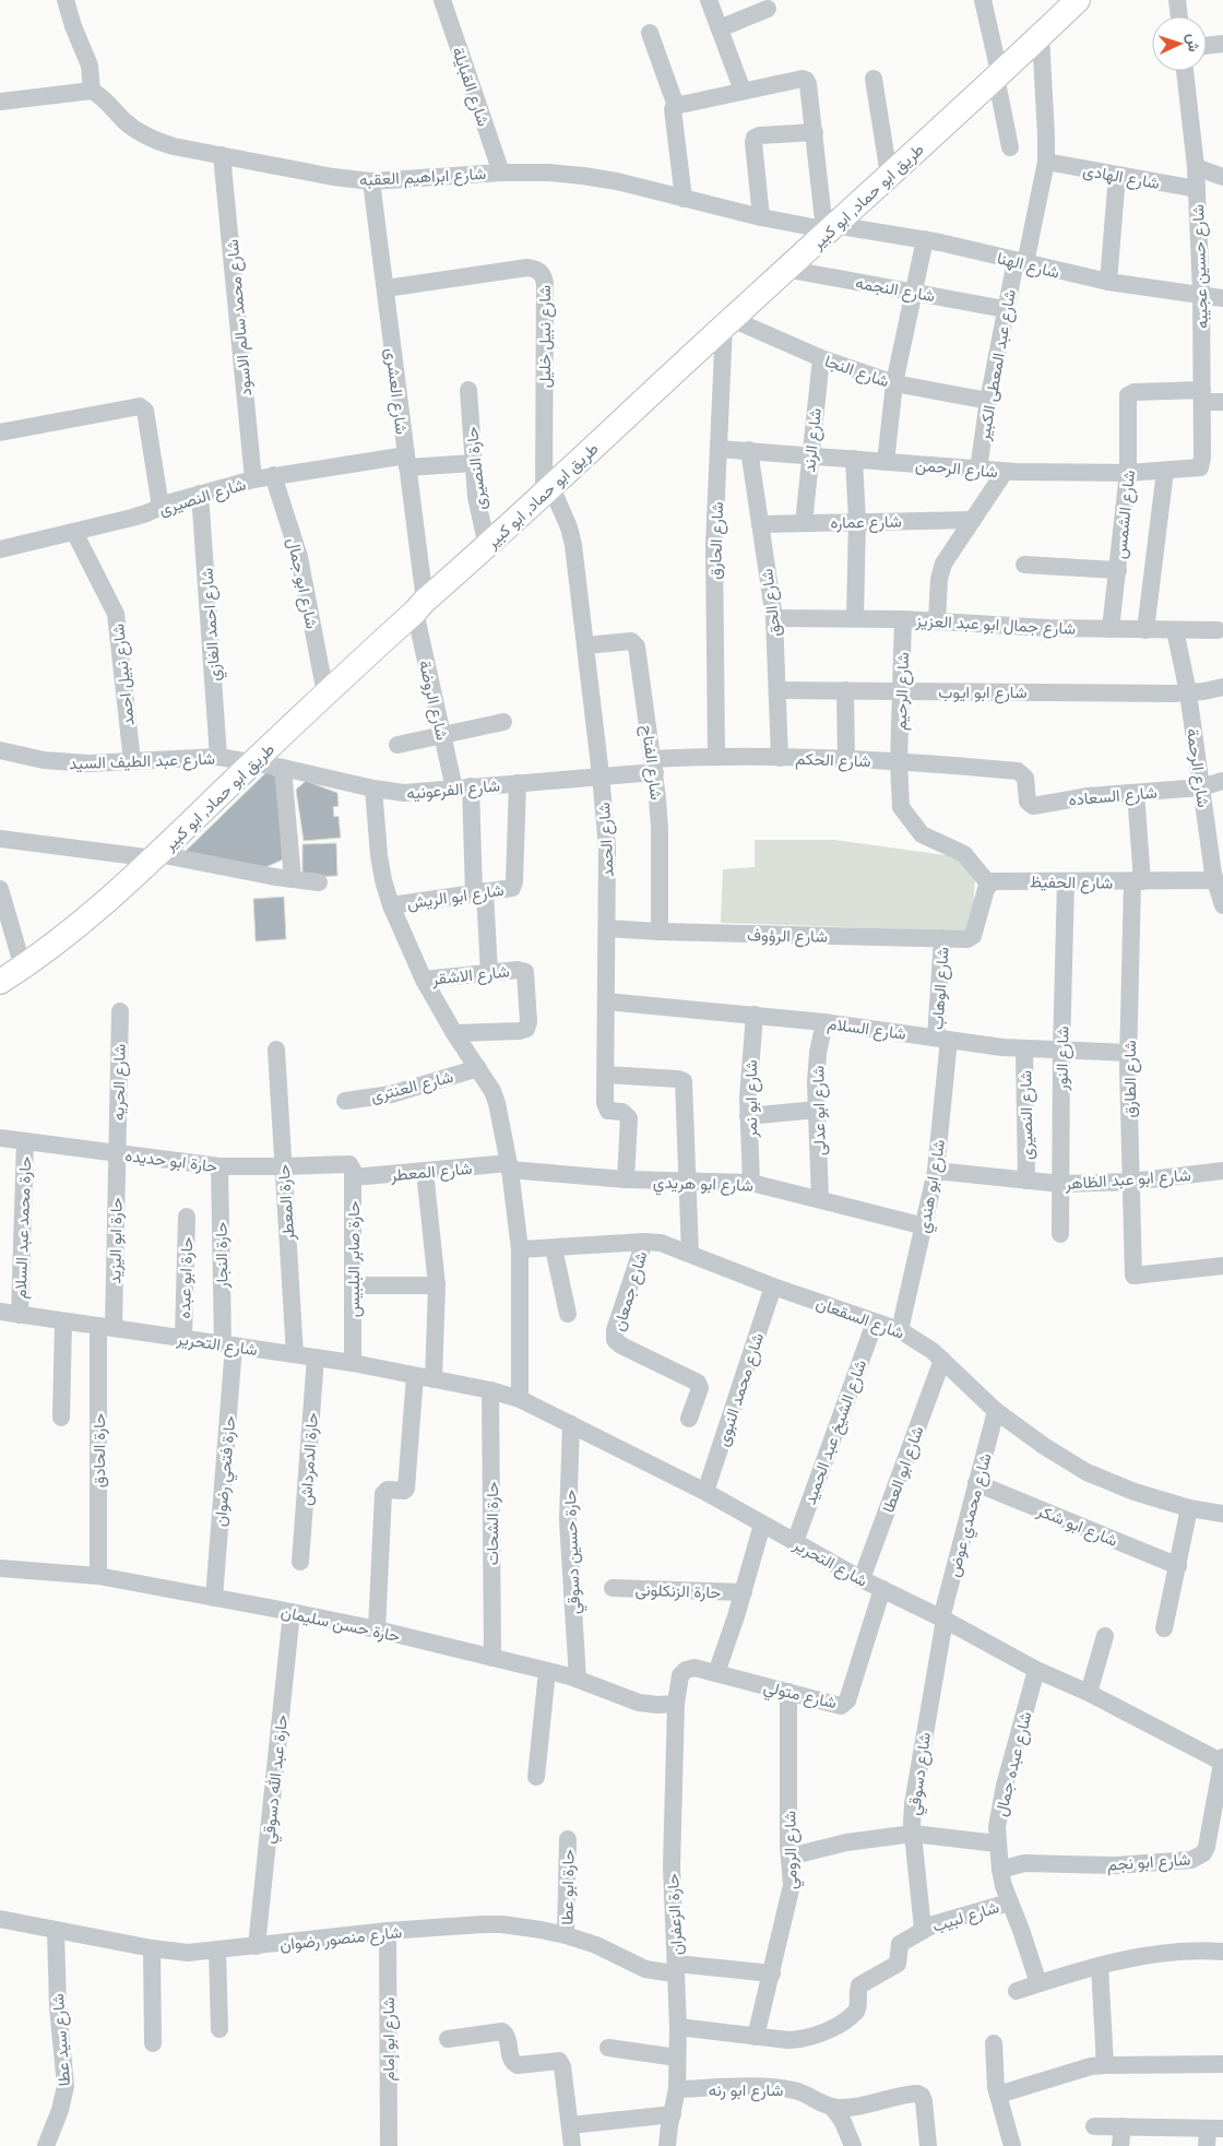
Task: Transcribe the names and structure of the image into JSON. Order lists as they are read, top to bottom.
{
  "streets": {
    "main road": ["طريق ابو حماد, ابو كبير"],
    "street": [
      "شارع القبايلة",
      "شارع ابراهيم العقبه",
      "شارع الهادى",
      "شارع الهنا",
      "شارع حسين عجيبه",
      "شارع النجمه",
      "شارع محمد سالم الاسود",
      "شارع نبيل خليل",
      "شارع عبد المعطى الكبير",
      "شارع النجا",
      "شارع العشرى",
      "شارع الرند",
      "شارع الرحمن",
      "حارة النصيرى",
      "شارع النصيرى",
      "شارع الشمس",
      "شارع عماره",
      "شارع الحارق",
      "شارع ابو جمال",
      "شارع الحق",
      "شارع جمال ابو عبد العزيز",
      "شارع احمد الغازي",
      "شارع نبيل احمد",
      "شارع الرحيم",
      "شارع ابو ايوب",
      "شارع الروضة",
      "شارع الحكم",
      "شارع عبد الطيف السيد",
      "شارع الفتاح",
      "شارع الرحمة",
      "شارع الفرعونيه",
      "شارع السعاده",
      "شارع الحمد",
      "شارع الحفيظ",
      "شارع ابو الريش",
      "شارع الرؤوف",
      "شارع الاشقر",
      "شارع الوهاب",
      "شارع السلام",
      "شارع النور",
      "شارع الطارق",
      "شارع الحريه",
      "شارع العنترى",
      "شارع ابو نمر",
      "شارع ابو عدلى",
      "حارة ابو حديده",
      "شارع المعطر",
      "شارع ابو عبد الظاهر",
      "شارع ابو هريدي",
      "شارع ابو هندي",
      "حارة المعطر",
      "حارة محمد عبد السلام",
      "حارة ابو اليزيد",
      "حارة النجار",
      "حارة صابر البلبيس",
      "حارة ابو عبده",
      "شارع جمعان",
      "شارع السقعان",
      "شارع التحرير",
      "شارع محمد النبوى",
      "شارع الشيخ عبد الحميد",
      "حارة الحادق",
      "حارة الدمرداش",
      "شارع ابو العطا",
      "حارة فتحي رضوان",
      "شارع محمدي عوض",
      "حارة الشحات",
      "شارع ابو شكر",
      "حارة حسين دسوقي",
      "حارة الزنكلونى",
      "حارة حسن سليمان",
      "شارع متولي",
      "شارع عبده جمال",
      "شارع دسوقي",
      "حارة عبد الله دسوقي",
      "شارع الرومي",
      "شارع ابو نجم",
      "حارة ابو عطا",
      "حارة الزعفران",
      "شارع لبيب",
      "شارع منصور رضوان",
      "شارع ابو إمام",
      "شارع سيد عطا",
      "شارع ابو رنه"
    ]
  },
  "crossings": [
    ["شارع القبايلة", "شارع ابراهيم العقبه"],
    ["شارع ابراهيم العقبه", "طريق ابو حماد, ابو كبير"],
    ["شارع ابراهيم العقبه", "شارع الهنا"],
    ["شارع ابراهيم العقبه", "شارع محمد سالم الاسود"],
    ["شارع ابراهيم العقبه", "شارع العشرى"],
    ["شارع الهادى", "شارع حسين عجيبه"],
    ["شارع الهادى", "شارع عبد المعطى الكبير"],
    ["طريق ابو حماد, ابو كبير", "شارع الهنا"],
    ["طريق ابو حماد, ابو كبير", "شارع النجمه"],
    ["طريق ابو حماد, ابو كبير", "شارع نبيل خليل"],
    ["طريق ابو حماد, ابو كبير", "شارع عبد المعطى الكبير"],
    ["طريق ابو حماد, ابو كبير", "شارع النجا"],
    ["طريق ابو حماد, ابو كبير", "شارع العشرى"],
    ["طريق ابو حماد, ابو كبير", "حارة النصيرى"],
    ["طريق ابو حماد, ابو كبير", "شارع الحارق"],
    ["طريق ابو حماد, ابو كبير", "شارع ابو جمال"],
    ["طريق ابو حماد, ابو كبير", "شارع الروضة"],
    ["طريق ابو حماد, ابو كبير", "شارع عبد الطيف السيد"],
    ["طريق ابو حماد, ابو كبير", "شارع الفرعونيه"],
    ["طريق ابو حماد, ابو كبير", "شارع الحمد"],
    ["شارع الهنا", "شارع حسين عجيبه"],
    ["شارع الهنا", "شارع عبد المعطى الكبير"],
    ["شارع حسين عجيبه", "شارع الرحمن"],
    ["شارع حسين عجيبه", "شارع الشمس"],
    ["شارع النجمه", "شارع عبد المعطى الكبير"],
    ["شارع محمد سالم الاسود", "شارع النصيرى"],
    ["شارع نبيل خليل", "شارع العشرى"],
    ["شارع نبيل خليل", "شارع الحمد"],
    ["شارع عبد المعطى الكبير", "شارع النجا"],
    ["شارع عبد المعطى الكبير", "شارع الرحمن"],
    ["شارع النجا", "شارع الرند"],
    ["شارع النجا", "شارع الحارق"],
    ["شارع العشرى", "شارع النصيرى"],
    ["شارع العشرى", "شارع الروضة"],
    ["شارع الرند", "شارع الرحمن"],
    ["شارع الرند", "شارع عماره"],
    ["شارع الرحمن", "شارع الشمس"],
    ["شارع الرحمن", "شارع الحارق"],
    ["شارع الرحمن", "شارع الحق"],
    ["حارة النصيرى", "شارع النصيرى"],
    ["شارع النصيرى", "شارع ابو جمال"],
    ["شارع النصيرى", "شارع احمد الغازي"],
    ["شارع النصيرى", "شارع نبيل احمد"],
    ["شارع النصيرى", "شارع السلام"],
    ["شارع النصيرى", "شارع ابو عبد الظاهر"],
    ["شارع الشمس", "شارع جمال ابو عبد العزيز"],
    ["شارع عماره", "شارع الحق"],
    ["شارع الحارق", "شارع الحكم"],
    ["شارع الحق", "شارع جمال ابو عبد العزيز"],
    ["شارع الحق", "شارع ابو ايوب"],
    ["شارع الحق", "شارع الحكم"],
    ["شارع جمال ابو عبد العزيز", "شارع الرحيم"],
    ["شارع جمال ابو عبد العزيز", "شارع الرحمة"],
    ["شارع احمد الغازي", "شارع عبد الطيف السيد"],
    ["شارع نبيل احمد", "شارع عبد الطيف السيد"],
    ["شارع الرحيم", "شارع ابو ايوب"],
    ["شارع الرحيم", "شارع الحكم"],
    ["شارع الرحيم", "شارع الحفيظ"],
    ["شارع الرحيم", "شارع الرؤوف"],
    ["شارع ابو ايوب", "شارع الرحمة"],
    ["شارع الروضة", "شارع الفرعونيه"],
    ["شارع الروضة", "شارع ابو الريش"],
    ["شارع الروضة", "شارع الاشقر"],
    ["شارع الحكم", "شارع الفتاح"],
    ["شارع الحكم", "شارع الفرعونيه"],
    ["شارع الحكم", "شارع السعاده"],
    ["شارع عبد الطيف السيد", "شارع الفرعونيه"],
    ["شارع الفتاح", "شارع الفرعونيه"],
    ["شارع الفتاح", "شارع الحمد"],
    ["شارع الفتاح", "شارع الرؤوف"],
    ["شارع الرحمة", "شارع السعاده"],
    ["شارع الرحمة", "شارع الحفيظ"],
    ["شارع الفرعونيه", "شارع الحمد"],
    ["شارع الفرعونيه", "شارع ابو الريش"],
    ["شارع السعاده", "شارع الطارق"],
    ["شارع الحمد", "شارع الرؤوف"],
    ["شارع الحمد", "شارع السلام"],
    ["شارع الحمد", "شارع ابو هريدي"],
    ["شارع الحفيظ", "شارع الرؤوف"],
    ["شارع الحفيظ", "شارع النور"],
    ["شارع الحفيظ", "شارع الطارق"],
    ["شارع الرؤوف", "شارع الوهاب"],
    ["شارع الوهاب", "شارع السلام"],
    ["شارع الوهاب", "شارع ابو هندي"],
    ["شارع السلام", "شارع النور"],
    ["شارع السلام", "شارع الطارق"],
    ["شارع السلام", "شارع ابو نمر"],
    ["شارع السلام", "شارع ابو عدلى"],
    ["شارع السلام", "شارع ابو هندي"],
    ["شارع النور", "شارع ابو عبد الظاهر"],
    ["شارع الطارق", "شارع ابو عبد الظاهر"],
    ["شارع الحريه", "حارة ابو حديده"],
    ["شارع الحريه", "حارة ابو اليزيد"],
    ["شارع ابو نمر", "شارع ابو هريدي"],
    ["شارع ابو عدلى", "شارع ابو هريدي"],
    ["حارة ابو حديده", "شارع المعطر"],
    ["حارة ابو حديده", "حارة المعطر"],
    ["حارة ابو حديده", "حارة محمد عبد السلام"],
    ["حارة ابو حديده", "حارة ابو اليزيد"],
    ["حارة ابو حديده", "حارة النجار"],
    ["حارة ابو حديده", "حارة صابر البلبيس"],
    ["شارع المعطر", "شارع ابو هريدي"],
    ["شارع المعطر", "حارة صابر البلبيس"],
    ["شارع ابو عبد الظاهر", "شارع ابو هندي"],
    ["شارع ابو هريدي", "شارع ابو هندي"],
    ["شارع ابو هندي", "شارع السقعان"],
    ["حارة المعطر", "شارع التحرير"],
    ["حارة محمد عبد السلام", "شارع التحرير"],
    ["حارة ابو اليزيد", "شارع التحرير"],
    ["حارة ابو اليزيد", "حارة الحادق"],
    ["حارة النجار", "شارع التحرير"],
    ["حارة النجار", "حارة فتحي رضوان"],
    ["حارة صابر البلبيس", "شارع التحرير"],
    ["حارة ابو عبده", "شارع التحرير"],
    ["شارع جمعان", "شارع السقعان"],
    ["شارع السقعان", "شارع محمد النبوى"],
    ["شارع السقعان", "شارع الشيخ عبد الحميد"],
    ["شارع السقعان", "شارع ابو العطا"],
    ["شارع السقعان", "شارع محمدي عوض"],
    ["شارع التحرير", "شارع محمد النبوى"],
    ["شارع التحرير", "شارع الشيخ عبد الحميد"],
    ["شارع التحرير", "حارة الحادق"],
    ["شارع التحرير", "حارة الدمرداش"],
    ["شارع التحرير", "شارع ابو العطا"],
    ["شارع التحرير", "حارة فتحي رضوان"],
    ["شارع التحرير", "شارع محمدي عوض"],
    ["شارع التحرير", "حارة الشحات"],
    ["شارع التحرير", "حارة حسين دسوقي"],
    ["شارع التحرير", "شارع متولي"],
    ["شارع التحرير", "شارع عبده جمال"],
    ["شارع التحرير", "شارع دسوقي"],
    ["شارع التحرير", "شارع ابو نجم"],
    ["حارة الحادق", "حارة حسن سليمان"],
    ["حارة فتحي رضوان", "حارة حسن سليمان"],
    ["شارع محمدي عوض", "شارع ابو شكر"],
    ["شارع محمدي عوض", "شارع دسوقي"],
    ["حارة الشحات", "حارة حسن سليمان"],
    ["حارة حسين دسوقي", "حارة حسن سليمان"],
    ["حارة حسن سليمان", "حارة عبد الله دسوقي"],
    ["حارة حسن سليمان", "حارة الزعفران"],
    ["شارع متولي", "شارع الرومي"],
    ["شارع متولي", "حارة الزعفران"],
    ["شارع عبده جمال", "شارع ابو نجم"],
    ["شارع عبده جمال", "شارع لبيب"],
    ["شارع دسوقي", "شارع لبيب"],
    ["حارة عبد الله دسوقي", "شارع منصور رضوان"],
    ["شارع الرومي", "شارع لبيب"],
    ["شارع الرومي", "شارع منصور رضوان"],
    ["حارة ابو عطا", "شارع منصور رضوان"],
    ["حارة الزعفران", "شارع منصور رضوان"],
    ["حارة الزعفران", "شارع ابو رنه"],
    ["شارع منصور رضوان", "شارع ابو إمام"],
    ["شارع منصور رضوان", "شارع سيد عطا"]
  ],
  "north": "right"
}
